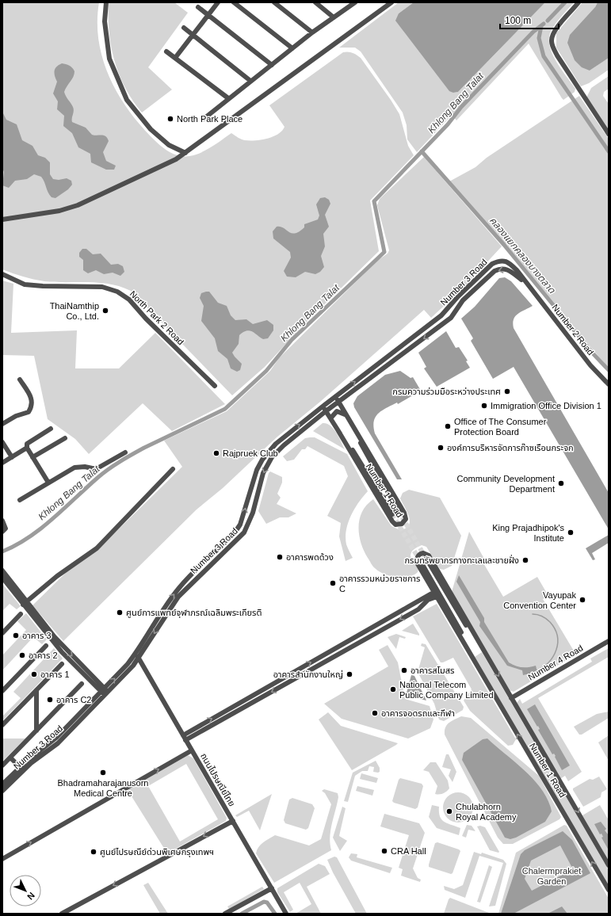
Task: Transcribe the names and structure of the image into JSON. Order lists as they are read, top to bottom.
{
  "streets": {
    "street": [
      "Number 3 Road",
      "North Park 2 Road",
      "Number 2 Road",
      "Number 1 Road",
      "Number 4 Road",
      "ถนนไปรษณีย์ไทย"
    ]
  },
  "crossings": [
    ["Number 3 Road", "Number 2 Road"],
    ["Number 3 Road", "Number 1 Road"],
    ["Number 3 Road", "ถนนไปรษณีย์ไทย"],
    ["Number 1 Road", "Number 4 Road"]
  ],
  "water": ["Khlong Bang Talat", "คลองแยกคลองบางตลาด"],
  "parks": ["Chalermprakiet Garden"],
  "places": [
    "North Park Place",
    "ThaiNamthip Co., Ltd.",
    "กรมความร่วมมือระหว่างประเทศ",
    "Immigration Office Division 1",
    "Office of The Consumer Protection Board",
    "องค์การบริหารจัดการก๊าซเรือนกระจก",
    "Rajpruek Club",
    "Community Development Department",
    "King Prajadhipok's Institute",
    "อาคารพดด้วง",
    "กรมทรัพยากรทางทะเลและชายฝั่ง",
    "อาคารรวมหน่วยราชการ C",
    "Vayupak Convention Center",
    "ศูนย์การแพทย์จุฬาภรณ์เฉลิมพระเกียรติ",
    "อาคาร 3",
    "อาคาร 2",
    "อาคารสโมสร",
    "อาคาร 1",
    "อาคารสำนักงานใหญ่",
    "National Telecom Public Company Limited",
    "อาคาร C2",
    "อาคารจอดรถและกีฬา",
    "Bhadramaharajanusorn Medical Centre",
    "Chulabhorn Royal Academy",
    "CRA Hall",
    "ศูนย์ไปรษณีย์ด่วนพิเศษกรุงเทพฯ"
  ],
  "scale_bar": "100 m",
  "north": "bottom right"
}
